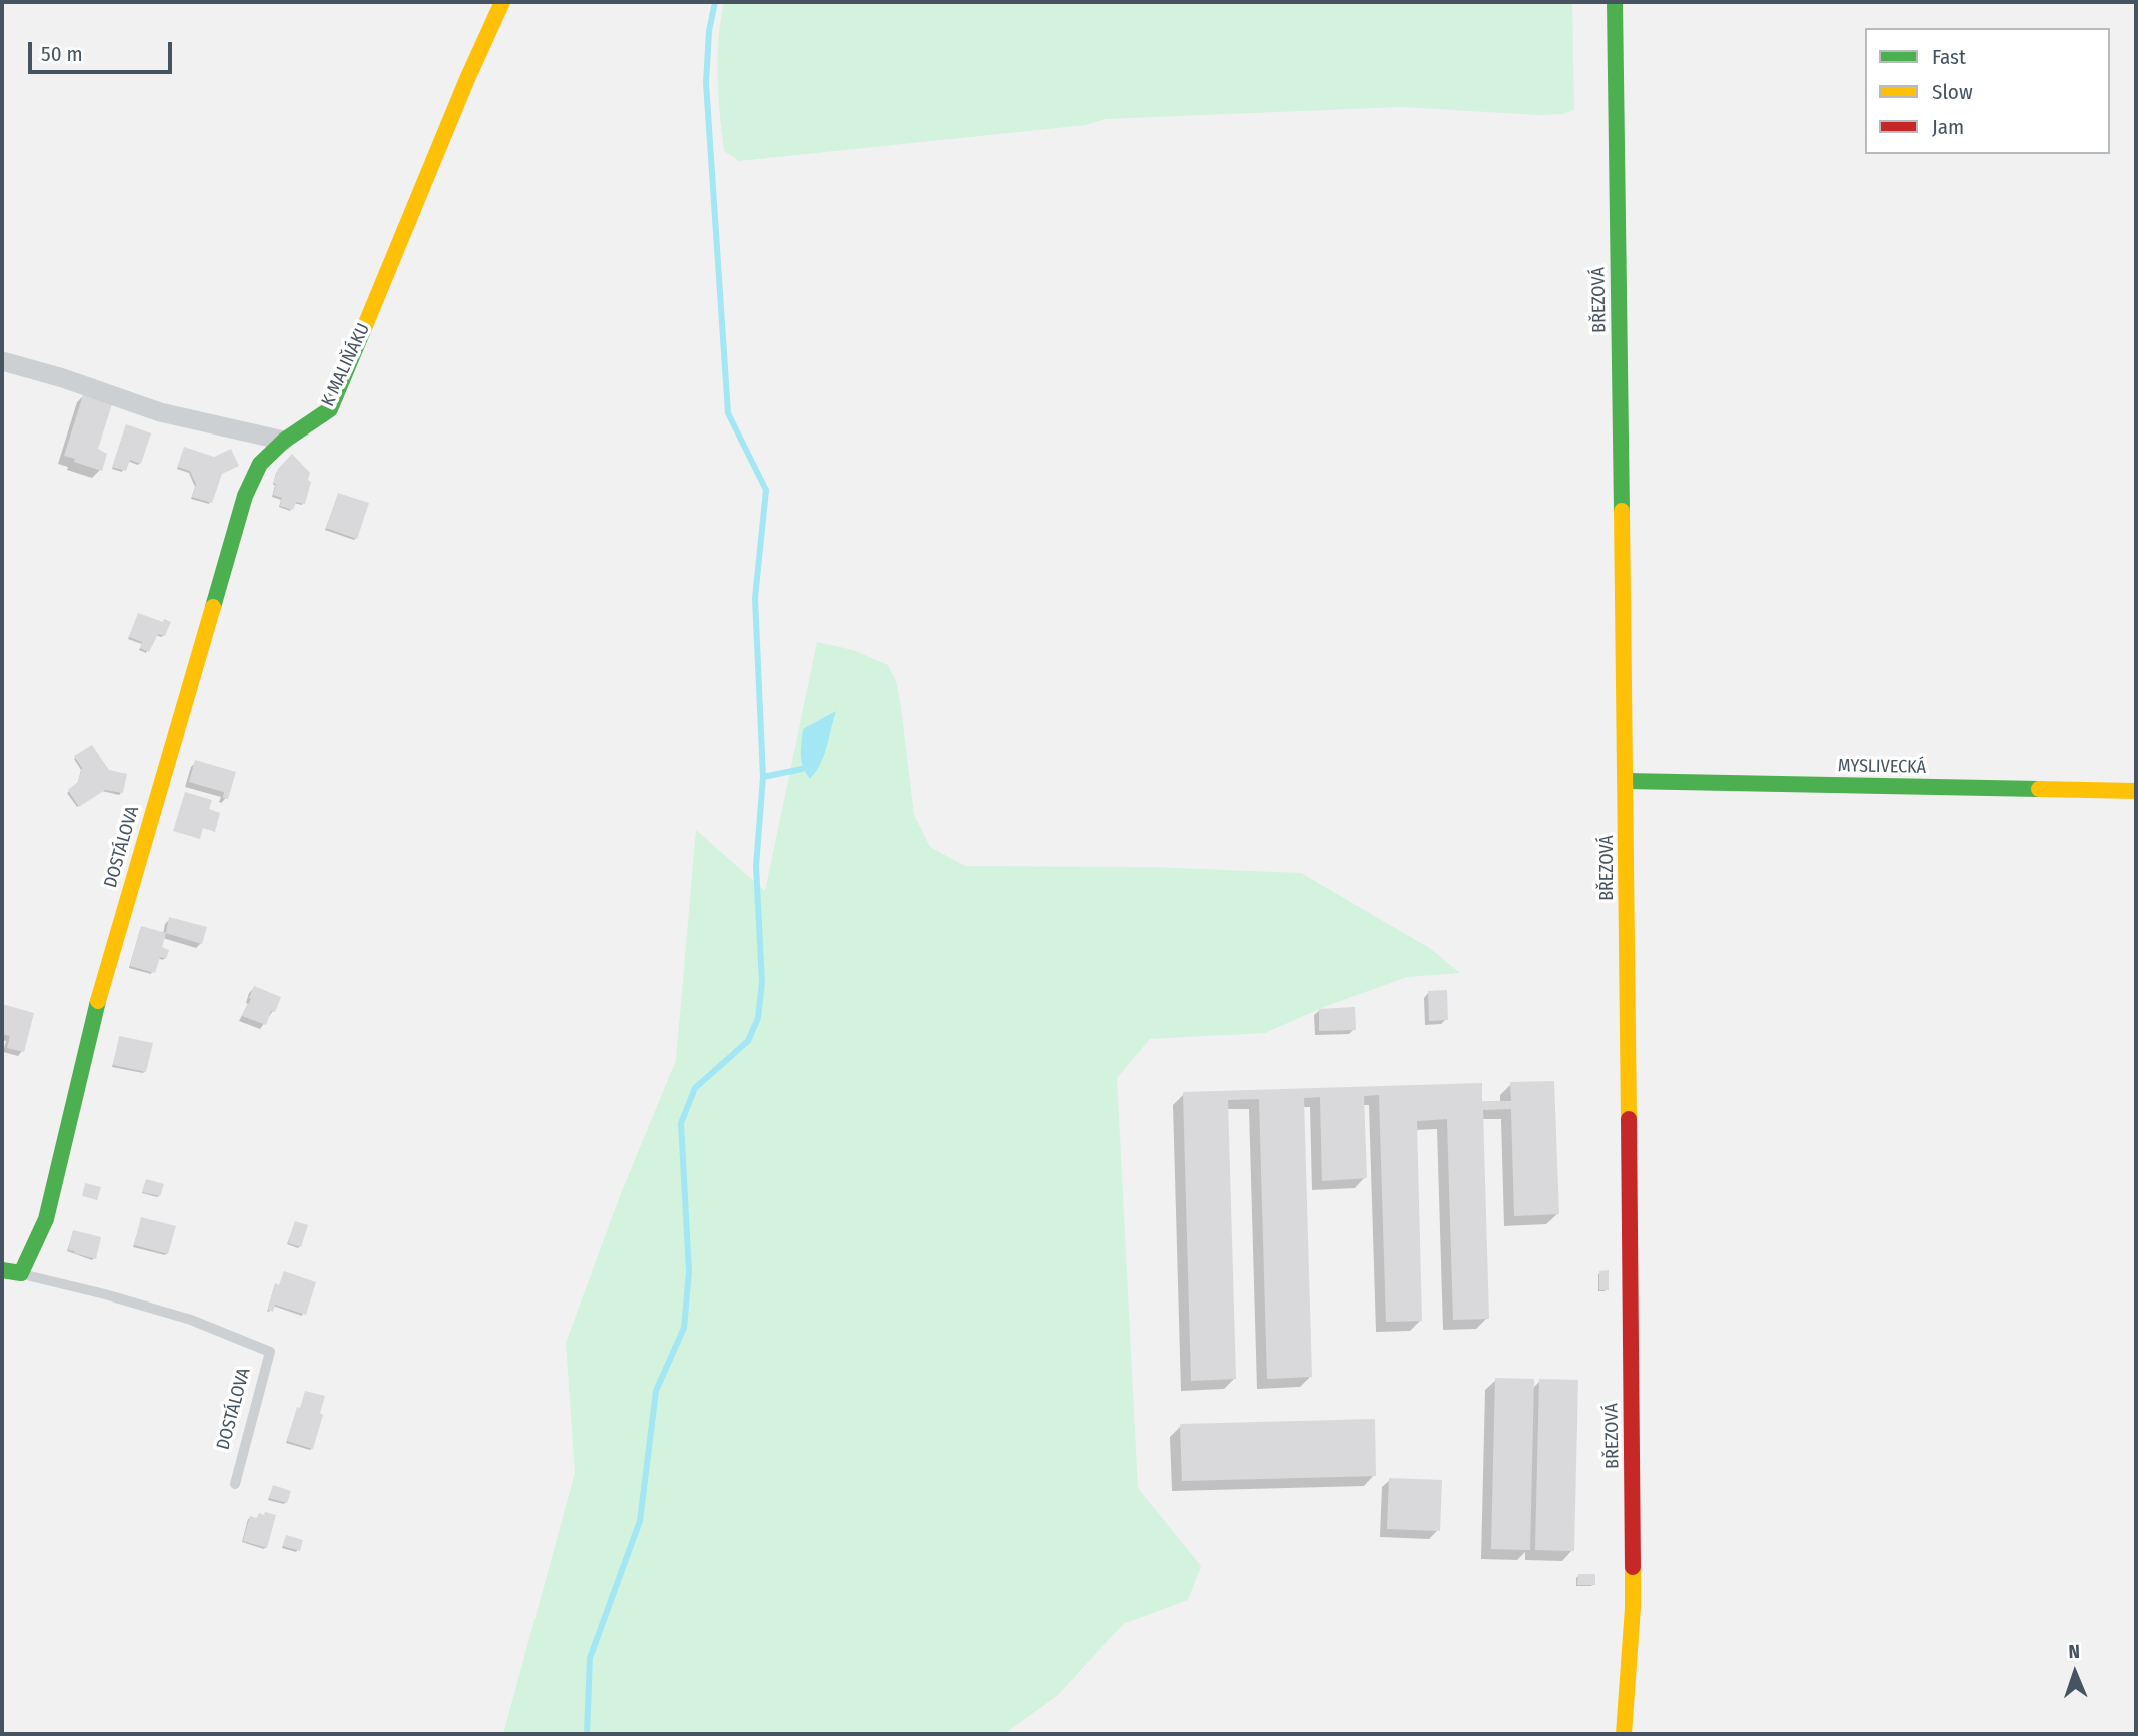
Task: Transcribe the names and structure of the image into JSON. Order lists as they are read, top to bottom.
{
  "streets": {
    "street": [
      "BŘEZOVÁ",
      "K MALIŇÁKU",
      "MYSLIVECKÁ",
      "DOSTÁLOVA"
    ]
  },
  "crossings": [
    ["BŘEZOVÁ", "MYSLIVECKÁ"],
    ["K MALIŇÁKU", "DOSTÁLOVA"]
  ],
  "legend": ["Fast", "Slow", "Jam"],
  "scale_bar": "50 m",
  "north": "top"
}
